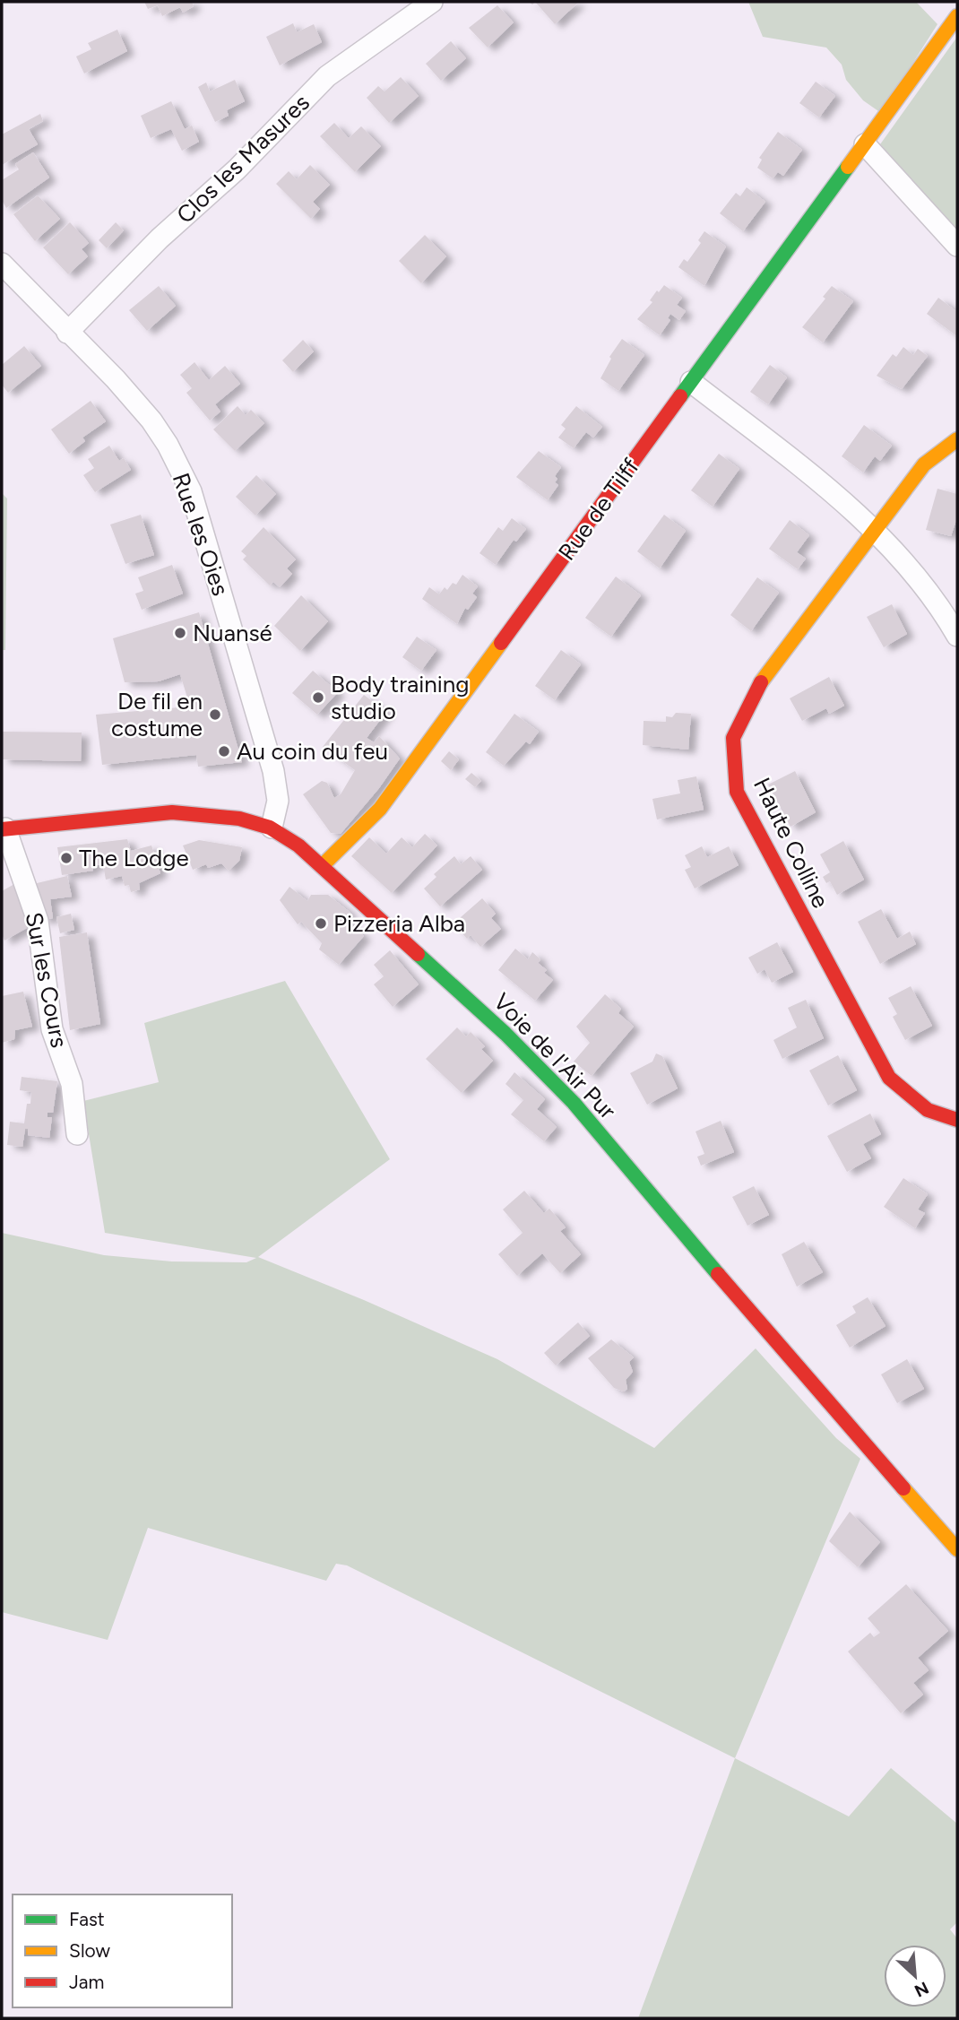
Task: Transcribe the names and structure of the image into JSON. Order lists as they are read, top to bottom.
{
  "streets": {
    "main road": ["Rue de Tilff", "Haute Colline", "Voie de l'Air Pur"],
    "street": ["Clos les Masures", "Rue les Oies", "Sur les Cours"]
  },
  "crossings": [
    ["Clos les Masures", "Rue les Oies"],
    ["Rue de Tilff", "Voie de l'Air Pur"],
    ["Rue les Oies", "Voie de l'Air Pur"],
    ["Sur les Cours", "Voie de l'Air Pur"]
  ],
  "places": [
    "Nuansé",
    "Body training studio",
    "De fil en costume",
    "Au coin du feu",
    "The Lodge",
    "Pizzeria Alba"
  ],
  "legend": ["Fast", "Slow", "Jam"],
  "north": "bottom right"
}
